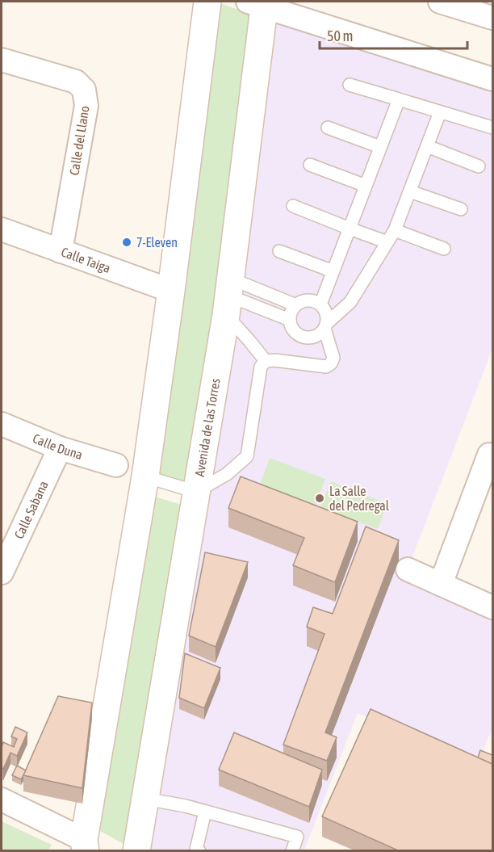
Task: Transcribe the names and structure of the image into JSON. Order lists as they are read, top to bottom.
{
  "streets": {
    "street": [
      "Calle del Llano",
      "Calle Taiga",
      "Avenida de las Torres",
      "Calle Duna",
      "Calle Sabana"
    ]
  },
  "crossings": [
    ["Calle del Llano", "Calle Taiga"],
    ["Calle Duna", "Calle Sabana"]
  ],
  "places": ["7-Eleven", "La Salle del Pedregal"],
  "scale_bar": "50 m"
}
